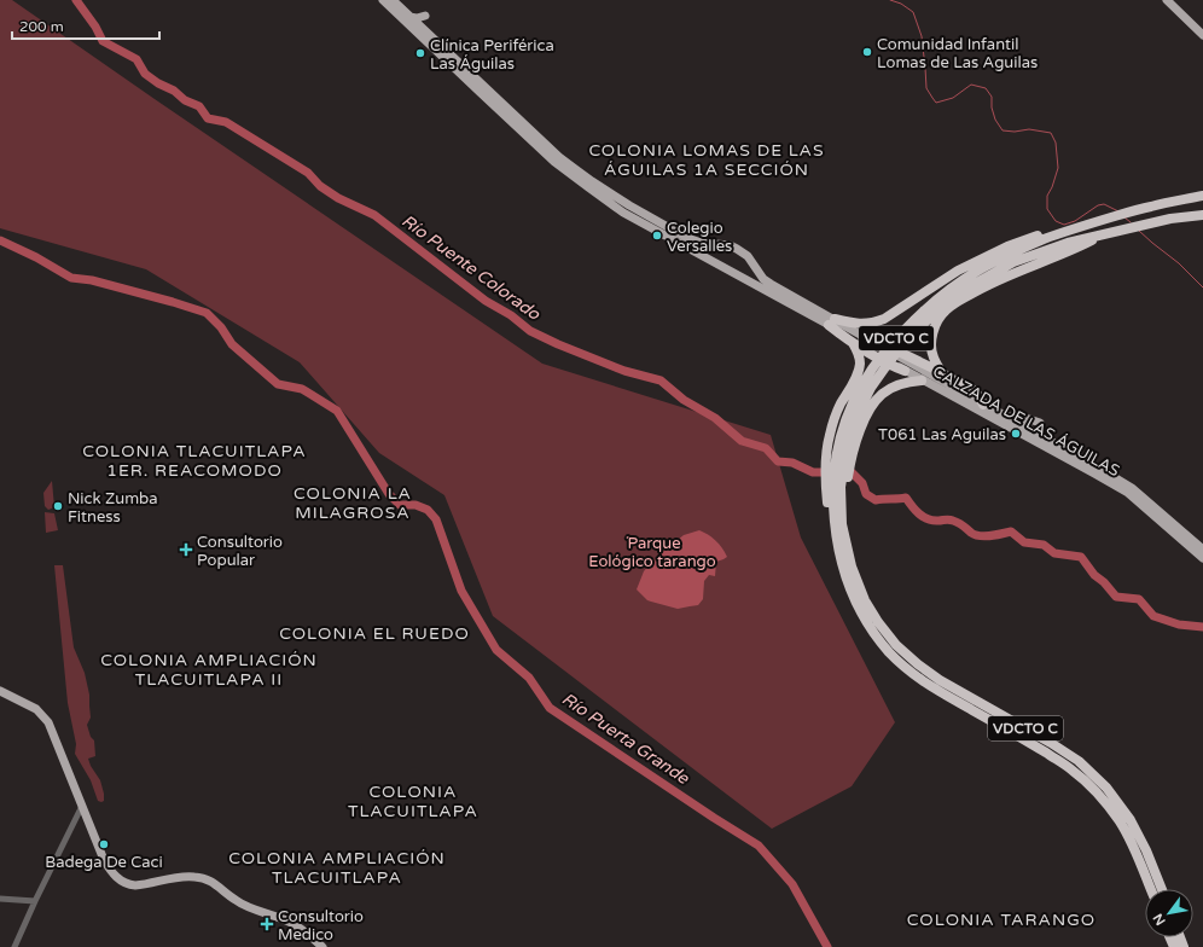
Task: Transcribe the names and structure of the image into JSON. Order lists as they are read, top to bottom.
{
  "streets": {
    "highway": ["VDCTO C"],
    "main road": ["CALZADA DE LAS ÁGUILAS"]
  },
  "districts": [
    "COLONIA LOMAS DE LAS ÁGUILAS 1A SECCIÓN",
    "COLONIA TLACUITLAPA 1ER. REACOMODO",
    "COLONIA LA MILAGROSA",
    "COLONIA EL RUEDO",
    "COLONIA AMPLIACIÓN TLACUITLAPA II",
    "COLONIA TLACUITLAPA",
    "COLONIA AMPLIACIÓN TLACUITLAPA",
    "COLONIA TARANGO"
  ],
  "water": ["Río Puente Colorado", "Río Puerta Grande"],
  "parks": ["´Parque Eológico tarango"],
  "places": {
    "other": [
      "Comunidad Infantil Lomas de Las Aguilas",
      "Clínica Periférica Las Águilas",
      "Colegio Versalles",
      "T061 Las Aguilas",
      "Nick Zumba Fitness",
      "Badega De Caci"
    ],
    "health": ["Consultorio Popular", "Consultorio Medico"]
  },
  "scale_bar": "200 m",
  "north": "bottom left"
}
